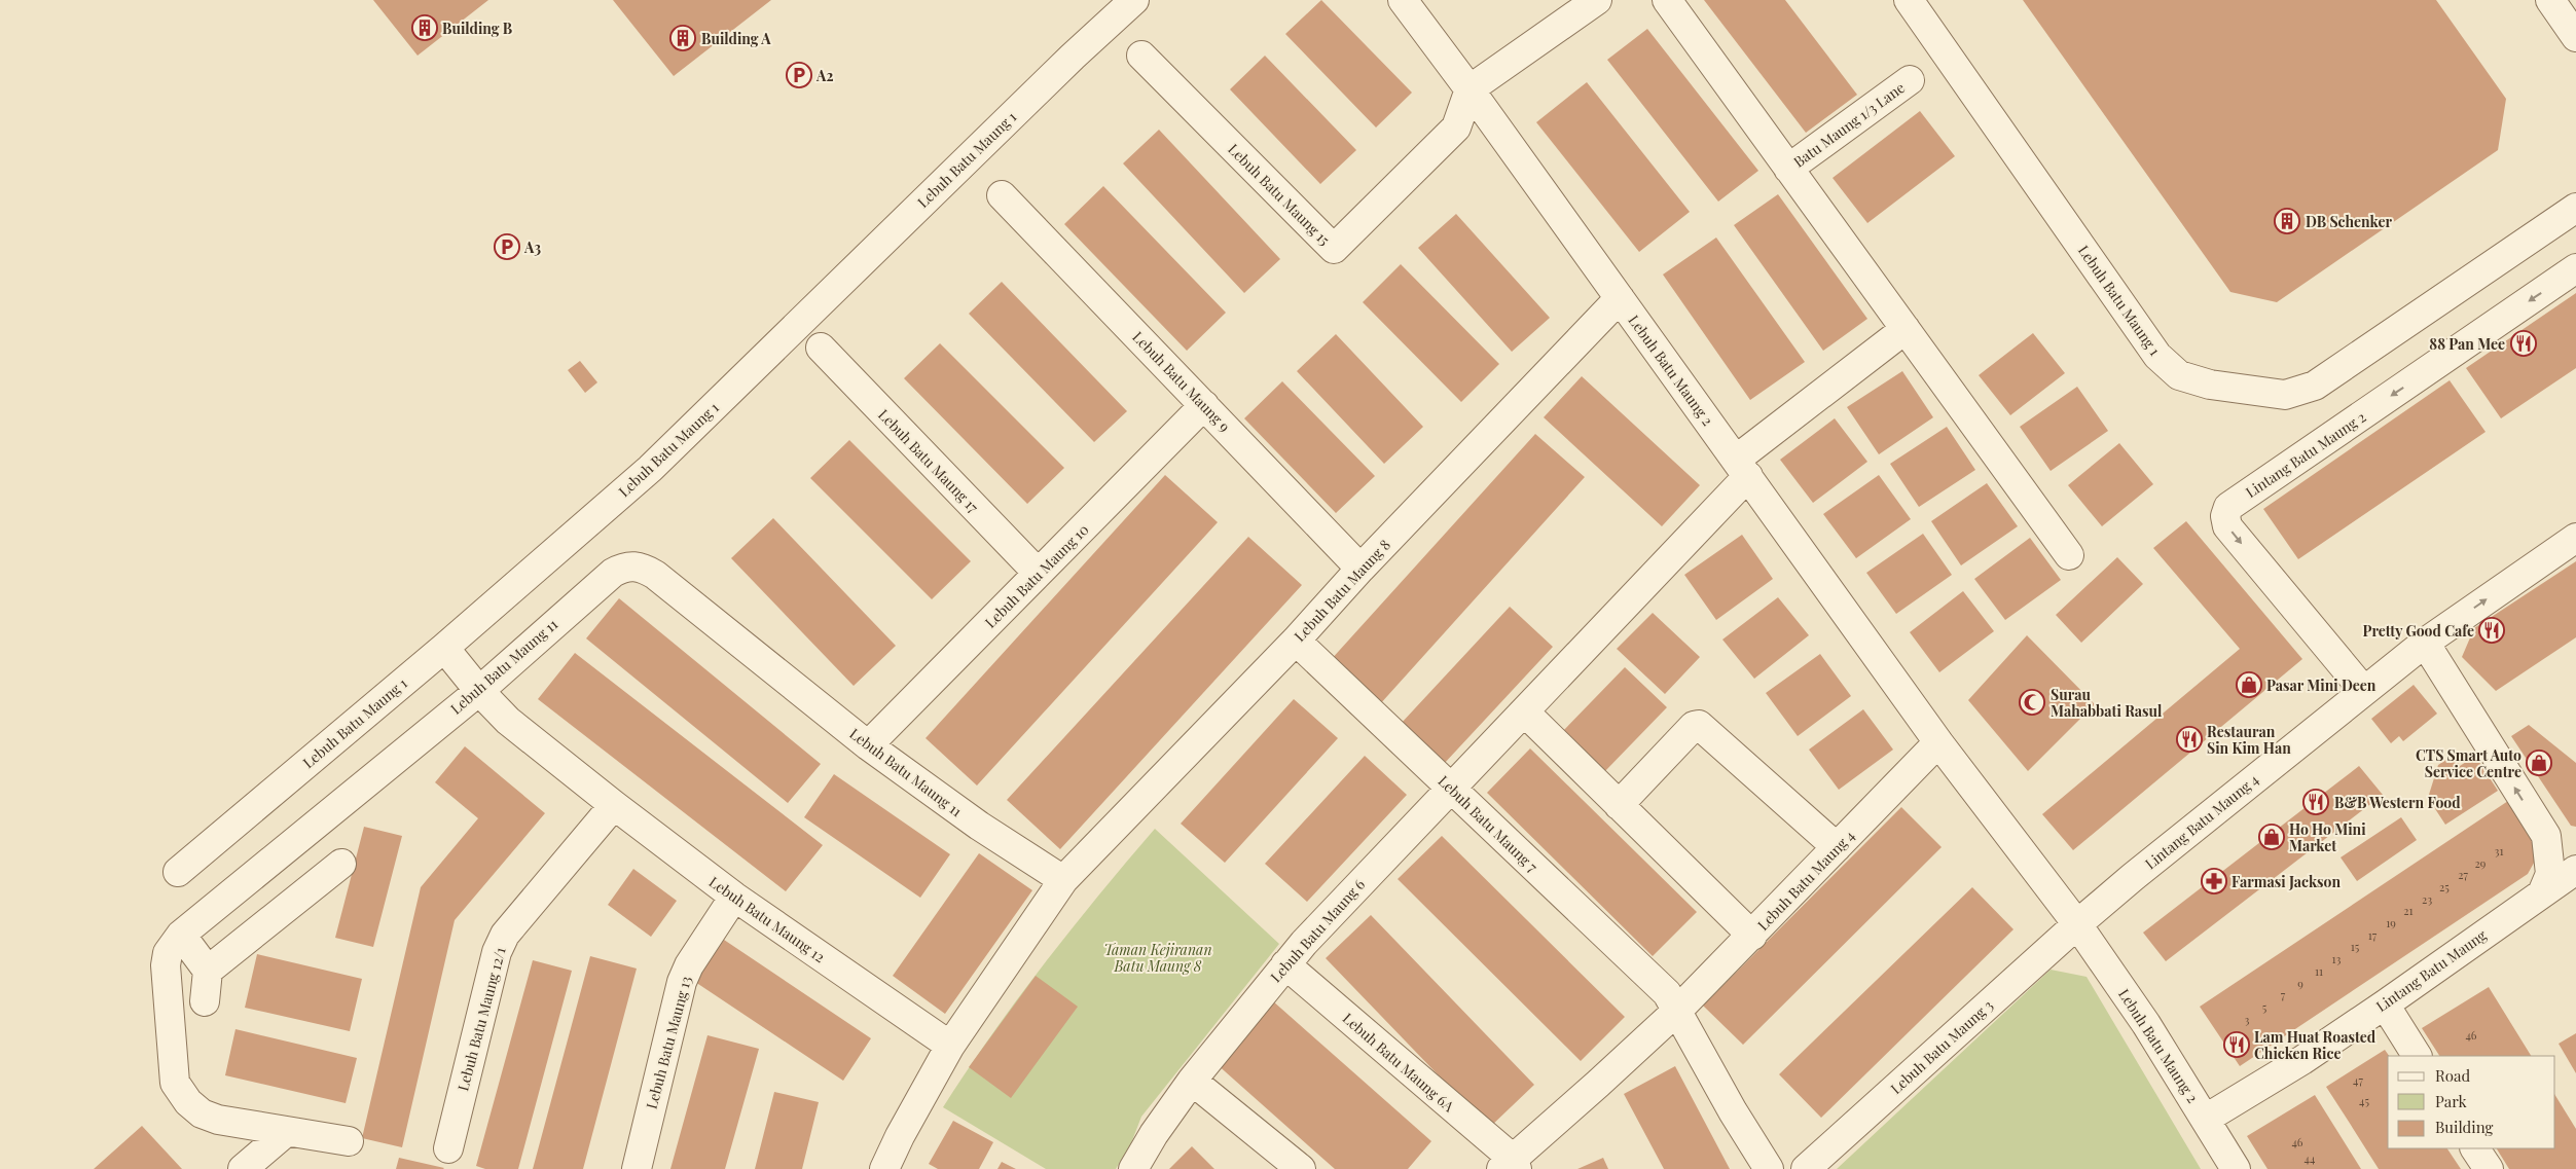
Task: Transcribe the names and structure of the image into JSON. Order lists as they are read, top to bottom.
{
  "streets": {
    "street": [
      "Batu Maung 1/3 Lane",
      "Lebuh Batu Maung 1",
      "Lebuh Batu Maung 15",
      "Lebuh Batu Maung 2",
      "Lebuh Batu Maung 9",
      "Lintang Batu Maung 2",
      "Lebuh Batu Maung 17",
      "Lebuh Batu Maung 10",
      "Lebuh Batu Maung 8",
      "Lebuh Batu Maung 11",
      "Lintang Batu Maung 4",
      "Lebuh Batu Maung 7",
      "Lebuh Batu Maung 4",
      "Lebuh Batu Maung 12",
      "Lebuh Batu Maung 6",
      "Lintang Batu Maung",
      "Lebuh Batu Maung 12/1",
      "Lebuh Batu Maung 13",
      "Lebuh Batu Maung 3",
      "Lebuh Batu Maung 6A"
    ]
  },
  "crossings": [
    ["Lebuh Batu Maung 1", "Lebuh Batu Maung 12"],
    ["Lebuh Batu Maung 15", "Lebuh Batu Maung 2"],
    ["Lebuh Batu Maung 2", "Lebuh Batu Maung 8"],
    ["Lebuh Batu Maung 2", "Lintang Batu Maung 4"],
    ["Lebuh Batu Maung 2", "Lebuh Batu Maung 4"],
    ["Lebuh Batu Maung 2", "Lebuh Batu Maung 6"],
    ["Lebuh Batu Maung 2", "Lintang Batu Maung"],
    ["Lebuh Batu Maung 2", "Lebuh Batu Maung 3"],
    ["Lebuh Batu Maung 9", "Lebuh Batu Maung 10"],
    ["Lebuh Batu Maung 9", "Lebuh Batu Maung 8"],
    ["Lintang Batu Maung 2", "Lintang Batu Maung 4"],
    ["Lebuh Batu Maung 17", "Lebuh Batu Maung 10"],
    ["Lebuh Batu Maung 10", "Lebuh Batu Maung 11"],
    ["Lebuh Batu Maung 8", "Lebuh Batu Maung 11"],
    ["Lebuh Batu Maung 8", "Lebuh Batu Maung 7"],
    ["Lebuh Batu Maung 11", "Lebuh Batu Maung 12"],
    ["Lintang Batu Maung 4", "Lebuh Batu Maung 3"],
    ["Lebuh Batu Maung 7", "Lebuh Batu Maung 4"],
    ["Lebuh Batu Maung 7", "Lebuh Batu Maung 6"],
    ["Lebuh Batu Maung 4", "Lebuh Batu Maung 6A"],
    ["Lebuh Batu Maung 12", "Lebuh Batu Maung 12/1"],
    ["Lebuh Batu Maung 12", "Lebuh Batu Maung 13"],
    ["Lebuh Batu Maung 6", "Lebuh Batu Maung 6A"]
  ],
  "parks": ["Taman Kejiranan Batu Maung 8"],
  "places": {
    "building": ["Building B", "Building A", "DB Schenker"],
    "parking": ["A2", "A3"],
    "restaurant": [
      "88 Pan Mee",
      "Pretty Good Cafe",
      "Restauran Sin Kim Han",
      "B&B Western Food",
      "Lam Huat Roasted Chicken Rice"
    ],
    "shop": ["Pasar Mini Deen", "CTS Smart Auto Service Centre", "Ho Ho Mini Market"],
    "mosque": ["Surau Mahabbati Rasul"],
    "pharmacy": ["Farmasi Jackson"]
  },
  "house_numbers": [
    "31",
    "29",
    "27",
    "25",
    "23",
    "21",
    "19",
    "17",
    "15",
    "13",
    "11",
    "9",
    "7",
    "5",
    "3",
    "46",
    "47",
    "45",
    "46",
    "44"
  ],
  "legend": ["Road", "Park", "Building"]
}
